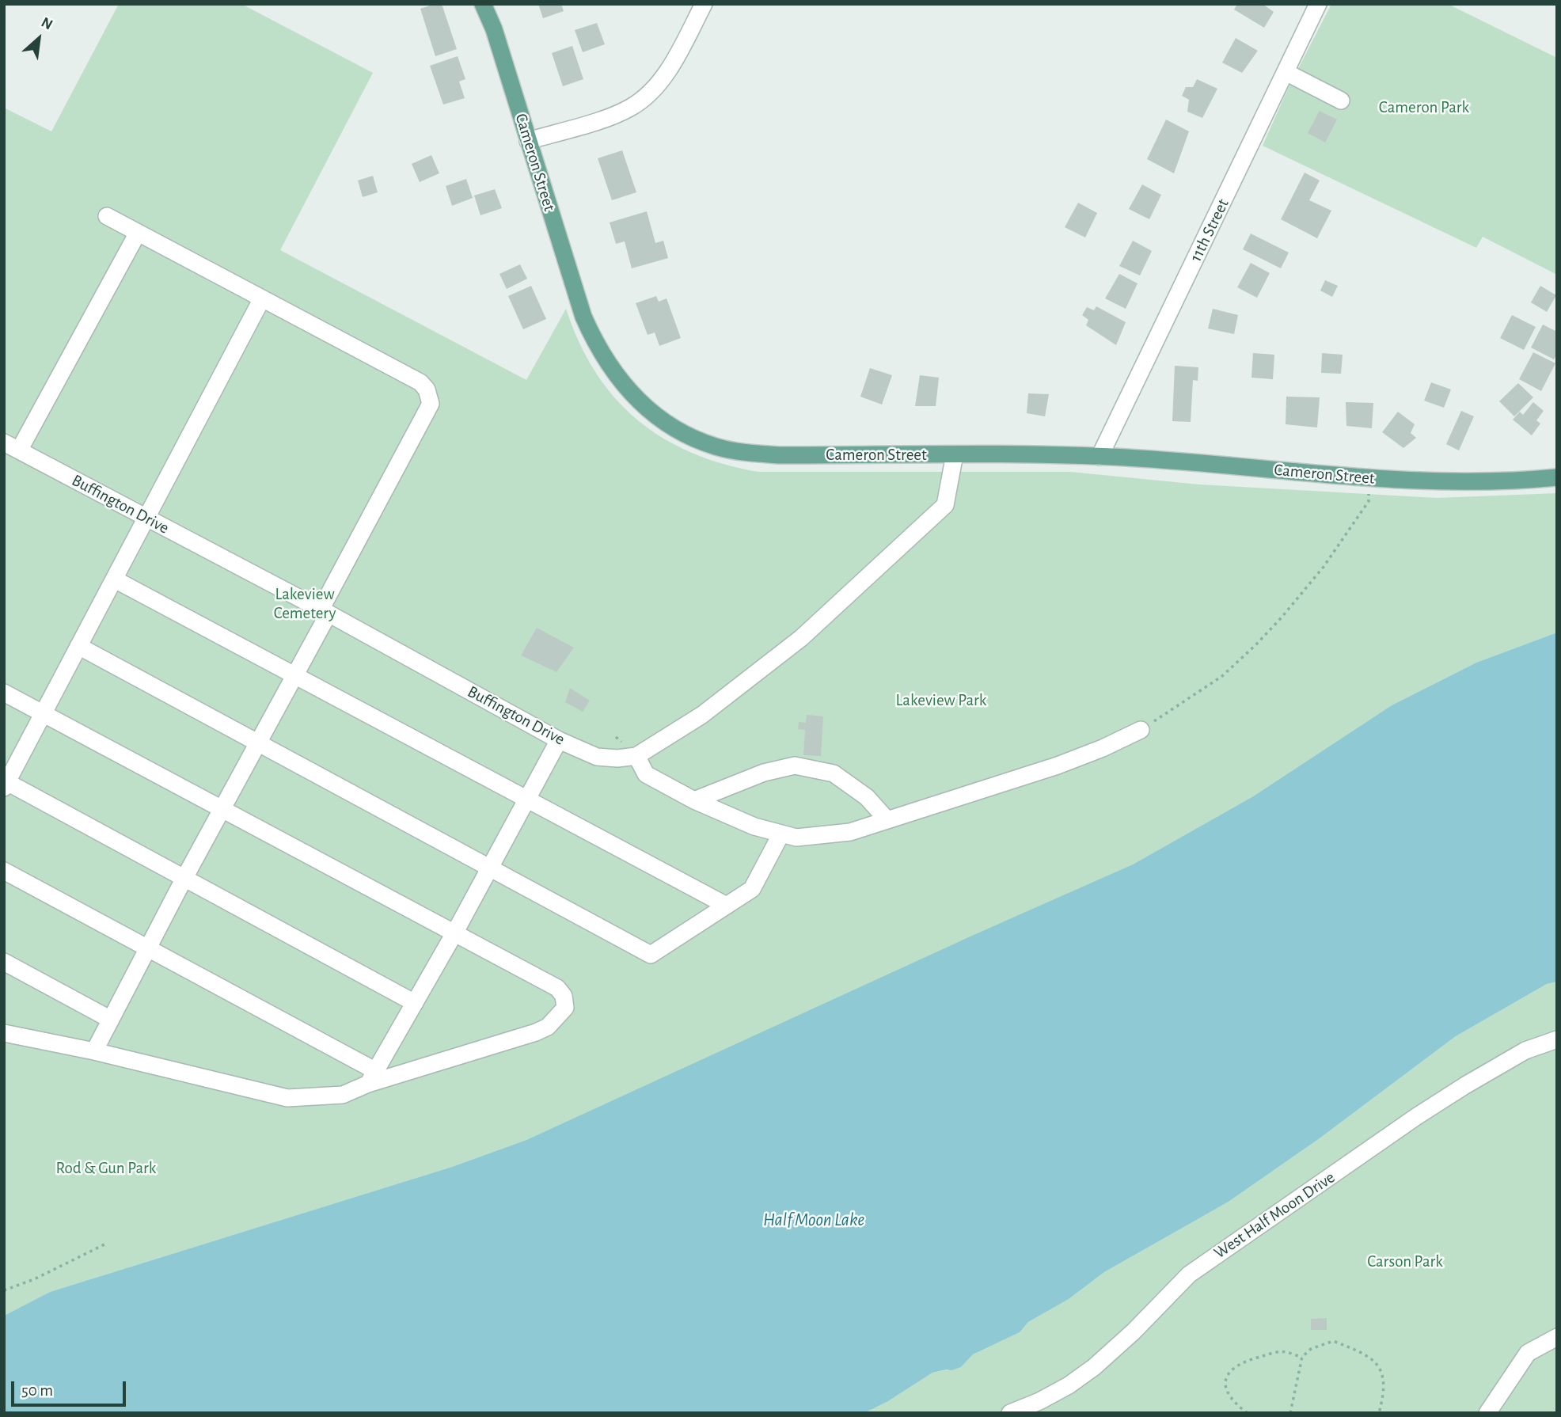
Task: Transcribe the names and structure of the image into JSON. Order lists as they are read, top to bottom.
{
  "streets": {
    "main road": ["Cameron Street"],
    "street": ["11th Street", "Buffington Drive", "West Half Moon Drive"]
  },
  "crossings": [
    ["Cameron Street", "11th Street"],
    ["Cameron Street", "Buffington Drive"]
  ],
  "water": ["Half Moon Lake"],
  "parks": [
    "Cameron Park",
    "Lakeview Cemetery",
    "Lakeview Park",
    "Rod & Gun Park",
    "Carson Park"
  ],
  "scale_bar": "50 m",
  "north": "top right"
}
